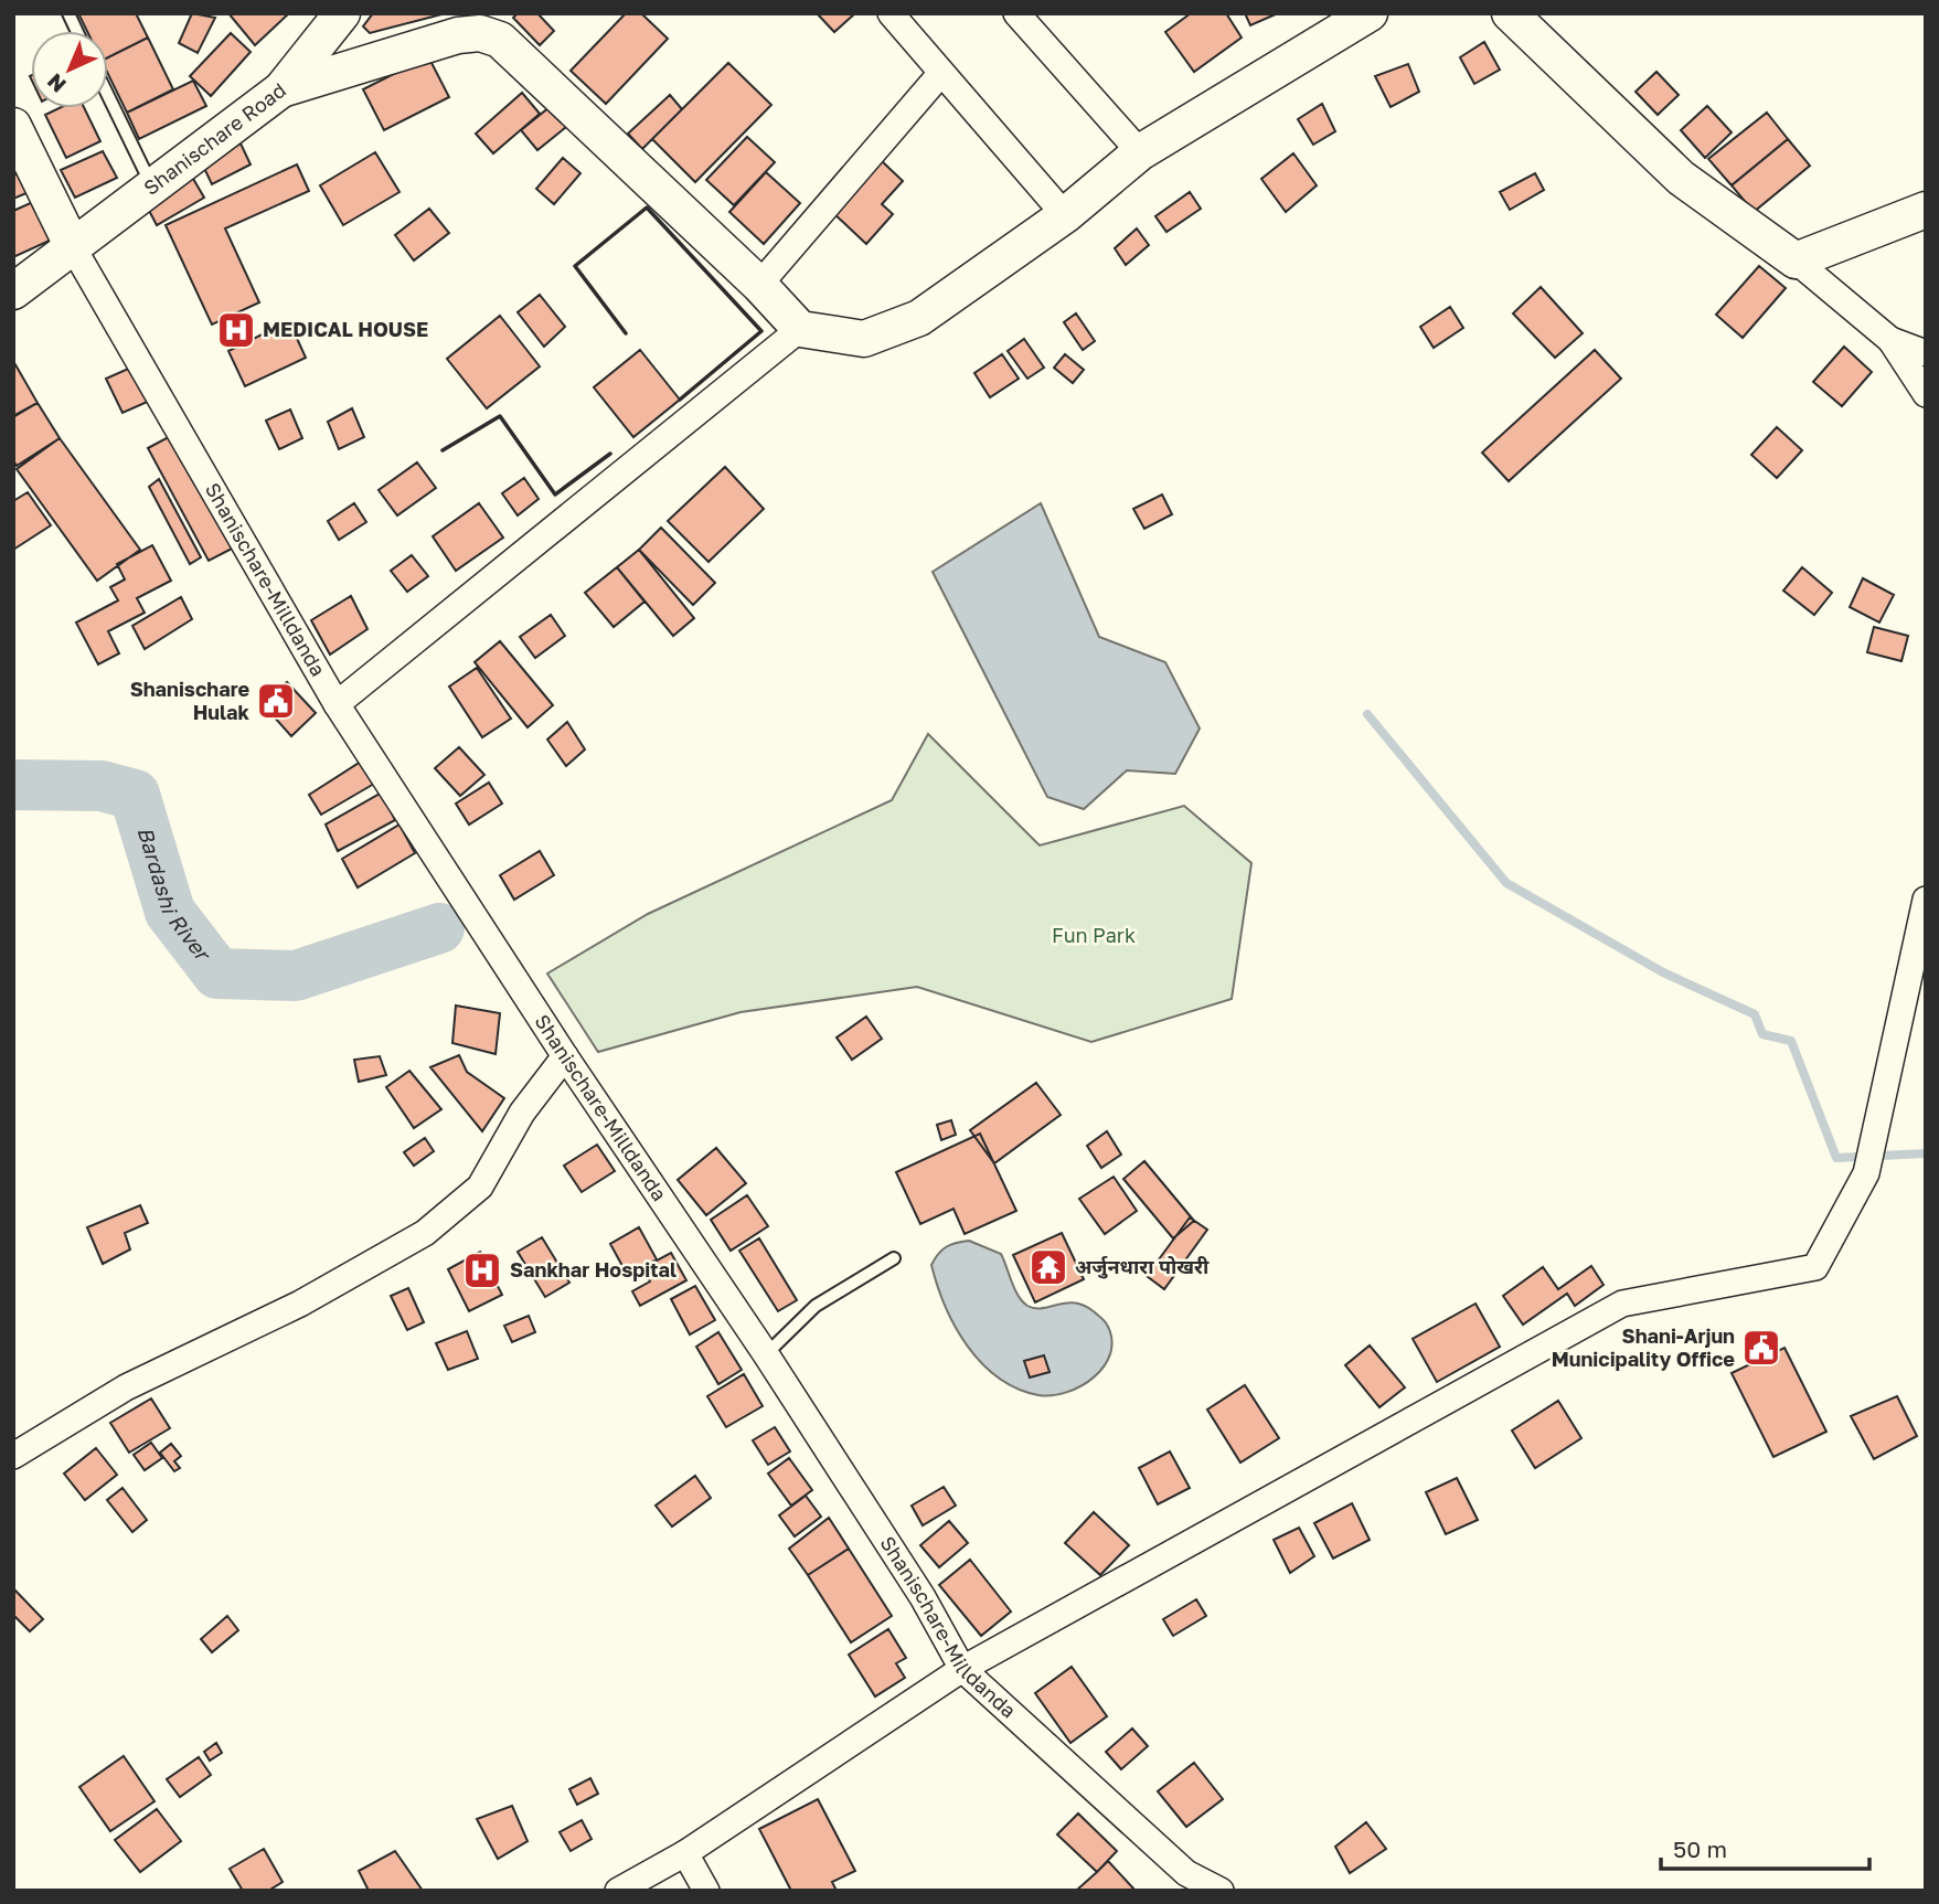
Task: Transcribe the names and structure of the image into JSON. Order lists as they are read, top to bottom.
{
  "streets": {
    "street": ["Shanischare Road", "Shanischare-Milldanda"]
  },
  "crossings": [
    ["Shanischare Road", "Shanischare-Milldanda"]
  ],
  "water": ["Bardashi River"],
  "parks": ["Fun Park"],
  "places": {
    "hospital": ["MEDICAL HOUSE", "Sankhar Hospital"],
    "public building": ["Shanischare Hulak", "Shani-Arjun Municipality Office"],
    "temple": ["अर्जुनधारा पोखरी"]
  },
  "scale_bar": "50 m",
  "north": "bottom left"
}
